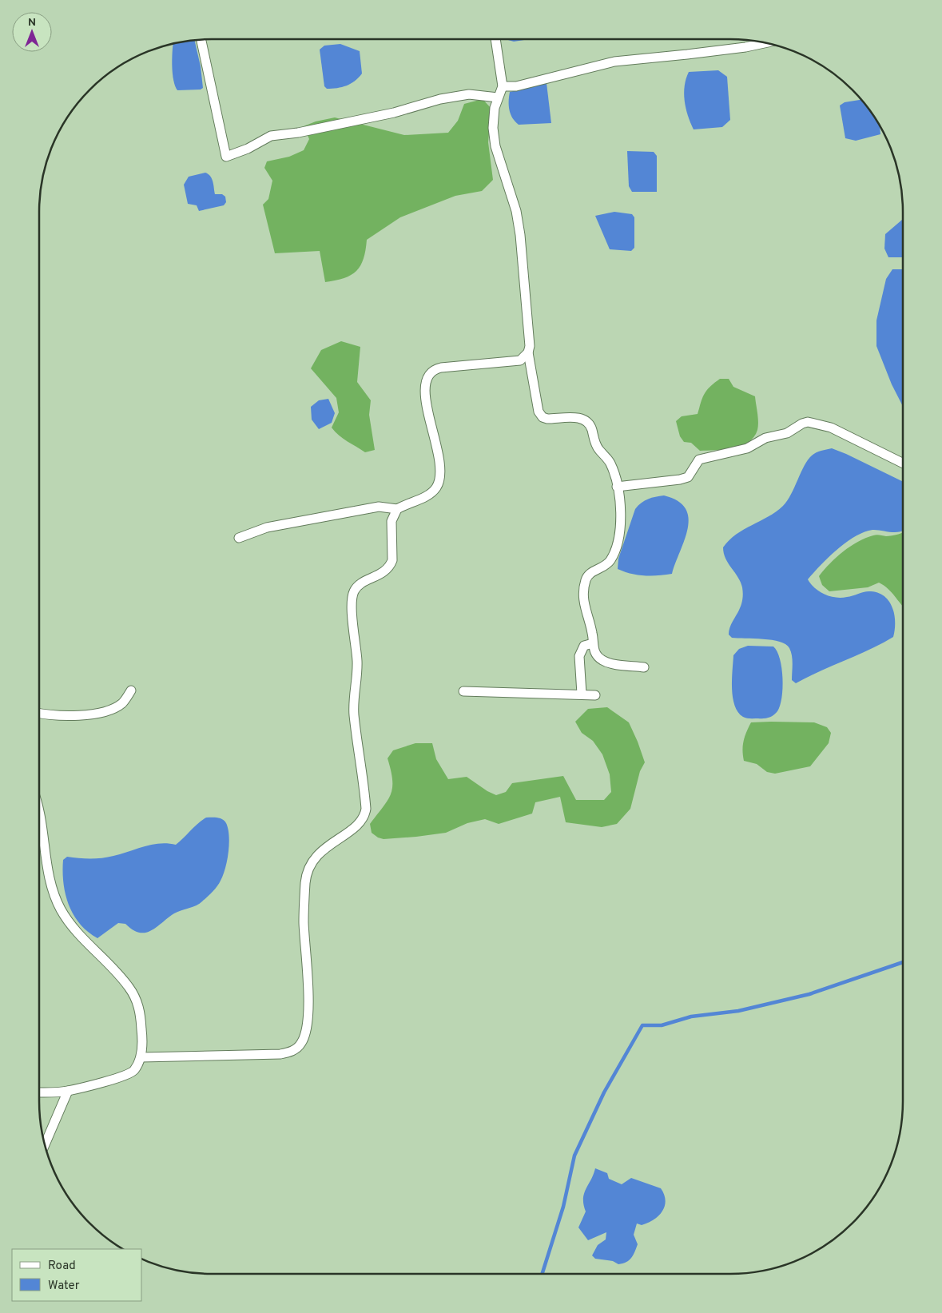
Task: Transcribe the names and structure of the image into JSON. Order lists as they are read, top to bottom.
{
  "legend": ["Road", "Water"],
  "north": "top"
}
